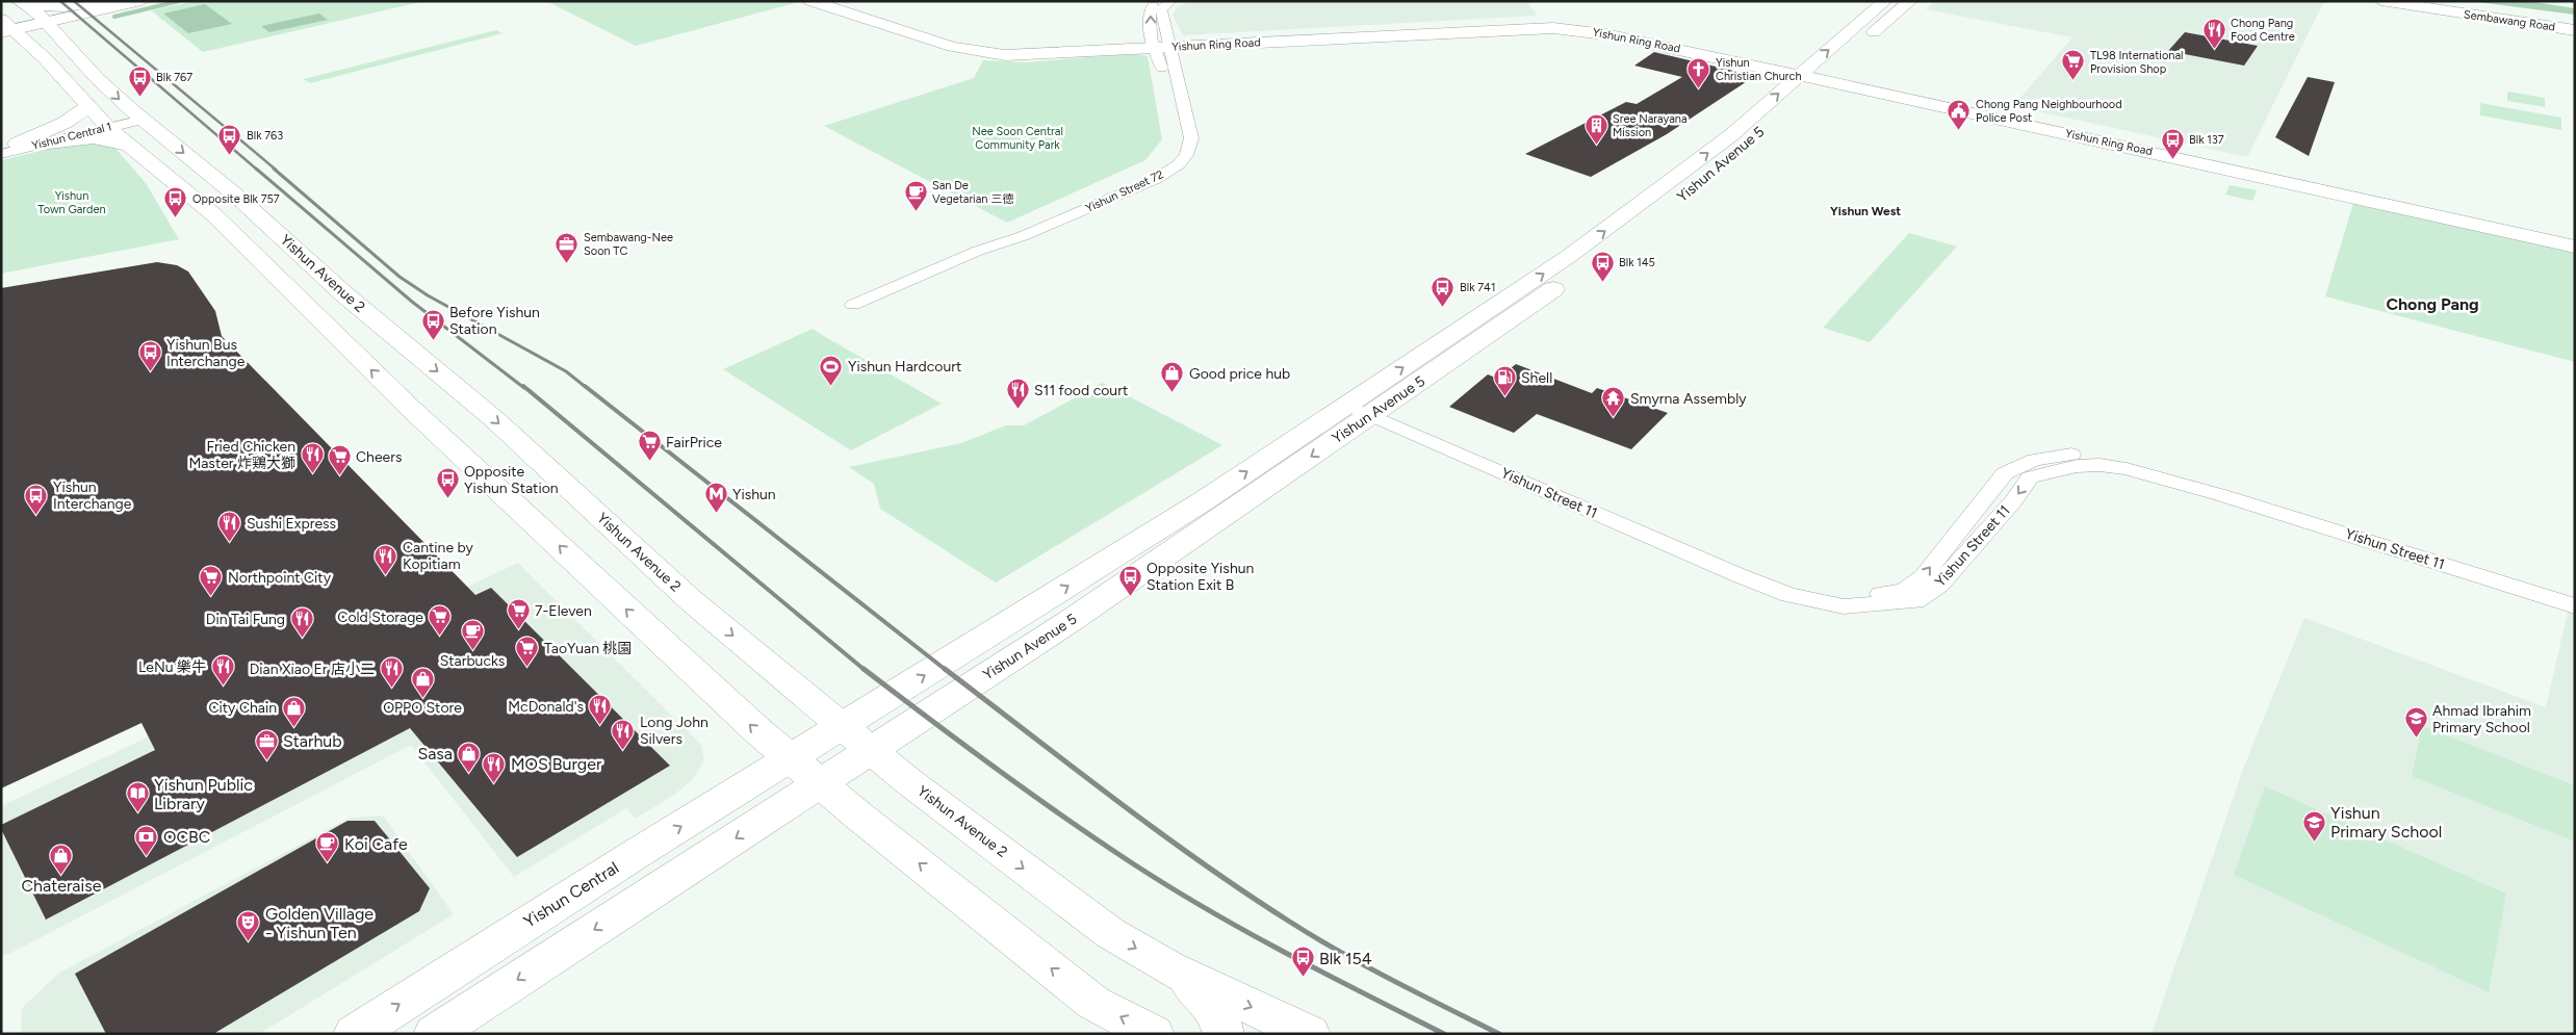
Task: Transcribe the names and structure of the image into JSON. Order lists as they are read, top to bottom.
{
  "streets": {
    "main road": [
      "Sembawang Road",
      "Yishun Ring Road",
      "Yishun Avenue 5",
      "Yishun Avenue 2",
      "Yishun Central"
    ],
    "street": ["Yishun Central 1", "Yishun Street 72", "Yishun Street 11"]
  },
  "crossings": [
    ["Yishun Ring Road", "Yishun Avenue 5"],
    ["Yishun Ring Road", "Yishun Street 72"],
    ["Yishun Central 1", "Yishun Avenue 2"],
    ["Yishun Avenue 5", "Yishun Avenue 2"],
    ["Yishun Avenue 5", "Yishun Street 11"],
    ["Yishun Avenue 5", "Yishun Central"]
  ],
  "districts": ["Yishun West", "Chong Pang"],
  "parks": ["Nee Soon Central Community Park", "Yishun Town Garden"],
  "places": {
    "restaurant": [
      "Chong Pang Food Centre",
      "S11 food court",
      "Fried Chicken Master 炸鶏大獅",
      "Sushi Express",
      "Cantine by Kopitiam",
      "Din Tai Fung",
      "LeNu 樂牛",
      "Dian Xiao Er 店小二",
      "McDonald's",
      "Long John Silvers",
      "MOS Burger"
    ],
    "supermarket": [
      "TL98 International Provision Shop",
      "FairPrice",
      "Cheers",
      "Northpoint City",
      "7-Eleven",
      "Cold Storage",
      "TaoYuan 桃園"
    ],
    "church": ["Yishun Christian Church"],
    "bus stop": [
      "Blk 767",
      "Blk 763",
      "Blk 137",
      "Opposite Blk 757",
      "Blk 145",
      "Blk 741",
      "Before Yishun Station",
      "Yishun Bus Interchange",
      "Opposite Yishun Station",
      "Yishun Interchange",
      "Opposite Yishun Station Exit B",
      "Blk 154"
    ],
    "public building": ["Chong Pang Neighbourhood Police Post"],
    "building": ["Sree Narayana Mission"],
    "cafe": ["San De Vegetarian 三德", "Starbucks", "Koi Cafe"],
    "office": ["Sembawang-Nee Soon TC", "Starhub"],
    "sports": ["Yishun Hardcourt"],
    "shop": [
      "Good price hub",
      "OPPO Store",
      "City Chain",
      "Sasa",
      "Chateraise"
    ],
    "fuel station": ["Shell"],
    "temple": ["Smyrna Assembly"],
    "metro station": ["Yishun"],
    "school or university": ["Ahmad Ibrahim Primary School", "Yishun Primary School"],
    "library": ["Yishun Public Library"],
    "bank": ["OCBC"],
    "theatre": ["Golden Village - Yishun Ten"]
  }
}
